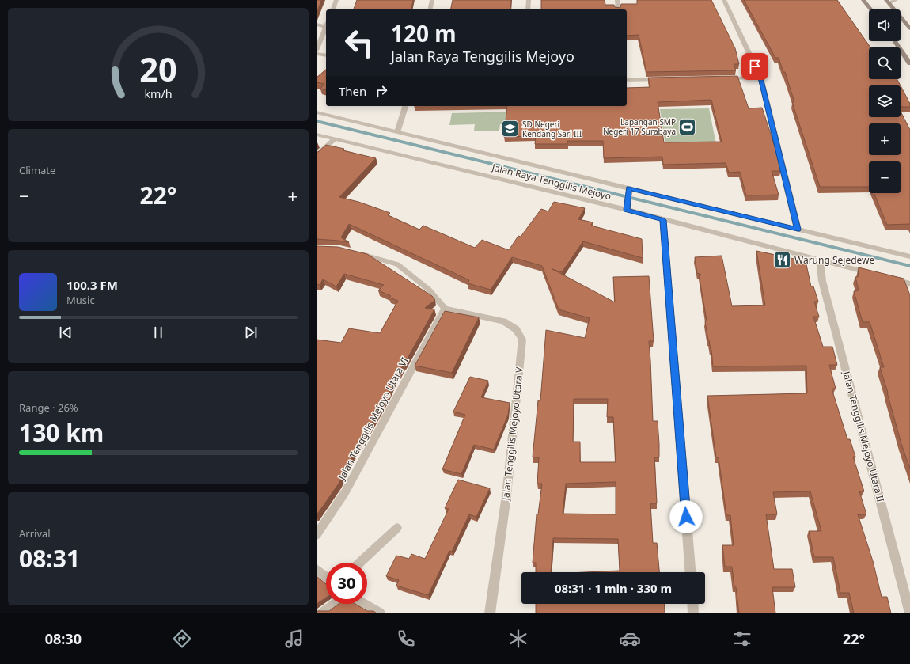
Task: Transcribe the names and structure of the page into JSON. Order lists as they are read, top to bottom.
{
  "streets": {
    "street": [
      "Jalan Raya Tenggilis Mejoyo",
      "Jalan Tenggilis Mejoyo Utara VI",
      "Jalan Tenggilis Mejoyo Utara V",
      "Jalan Tenggilis Mejoyo Utara II"
    ]
  },
  "crossings": [
    ["Jalan Raya Tenggilis Mejoyo", "Jalan Tenggilis Mejoyo Utara II"],
    ["Jalan Tenggilis Mejoyo Utara VI", "Jalan Tenggilis Mejoyo Utara V"]
  ],
  "places": {
    "sports": ["Lapangan SMP Negeri 17 Surabaya"],
    "school or university": ["SD Negeri Kendang Sari III"],
    "restaurant": ["Warung Sejedewe"]
  },
  "page": {
    "map_buttons": ["+", "−"],
    "turn": ["120 m", "Jalan Raya Tenggilis Mejoyo"],
    "then": "Then",
    "tile": [
      "Climate",
      ["Range · 26%", "130 km"],
      ["Arrival", "08:31"]
    ],
    "heat": ["−", "22°", "+"],
    "song": ["100.3 FM", "Music"],
    "limit": "30",
    "trip": "08:31 · 1 min · 330 m",
    "tabs": ["08:30", "22°"],
    "gauge": ["20", "km/h"]
  }
}
